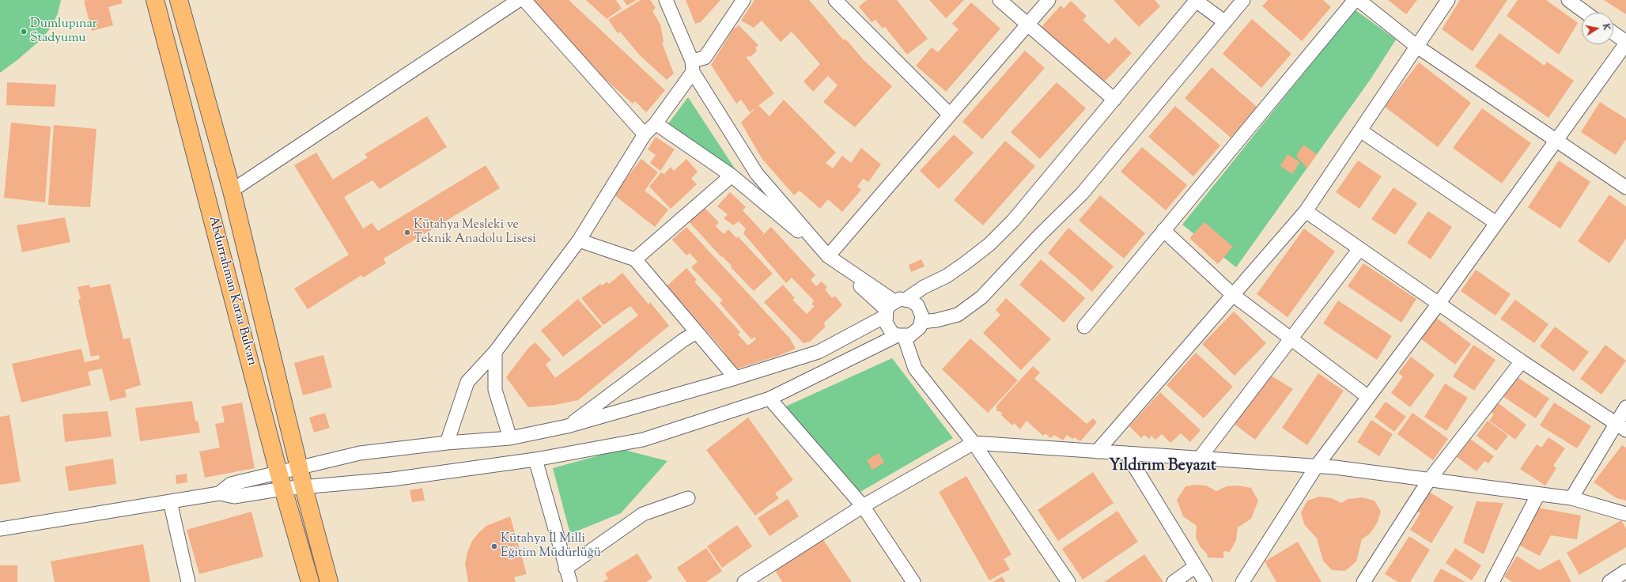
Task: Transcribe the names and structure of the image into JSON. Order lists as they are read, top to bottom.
{
  "streets": {
    "main road": ["Abdurrahman Karaa Bulvarı"]
  },
  "districts": ["Yıldırım Beyazıt"],
  "places": ["Dumlupınar Stadyumu", "Kütahya Mesleki ve Teknik Anadolu Lisesi", "Kütahya İl Milli Eğitim Müdürlüğü"],
  "north": "right"
}
